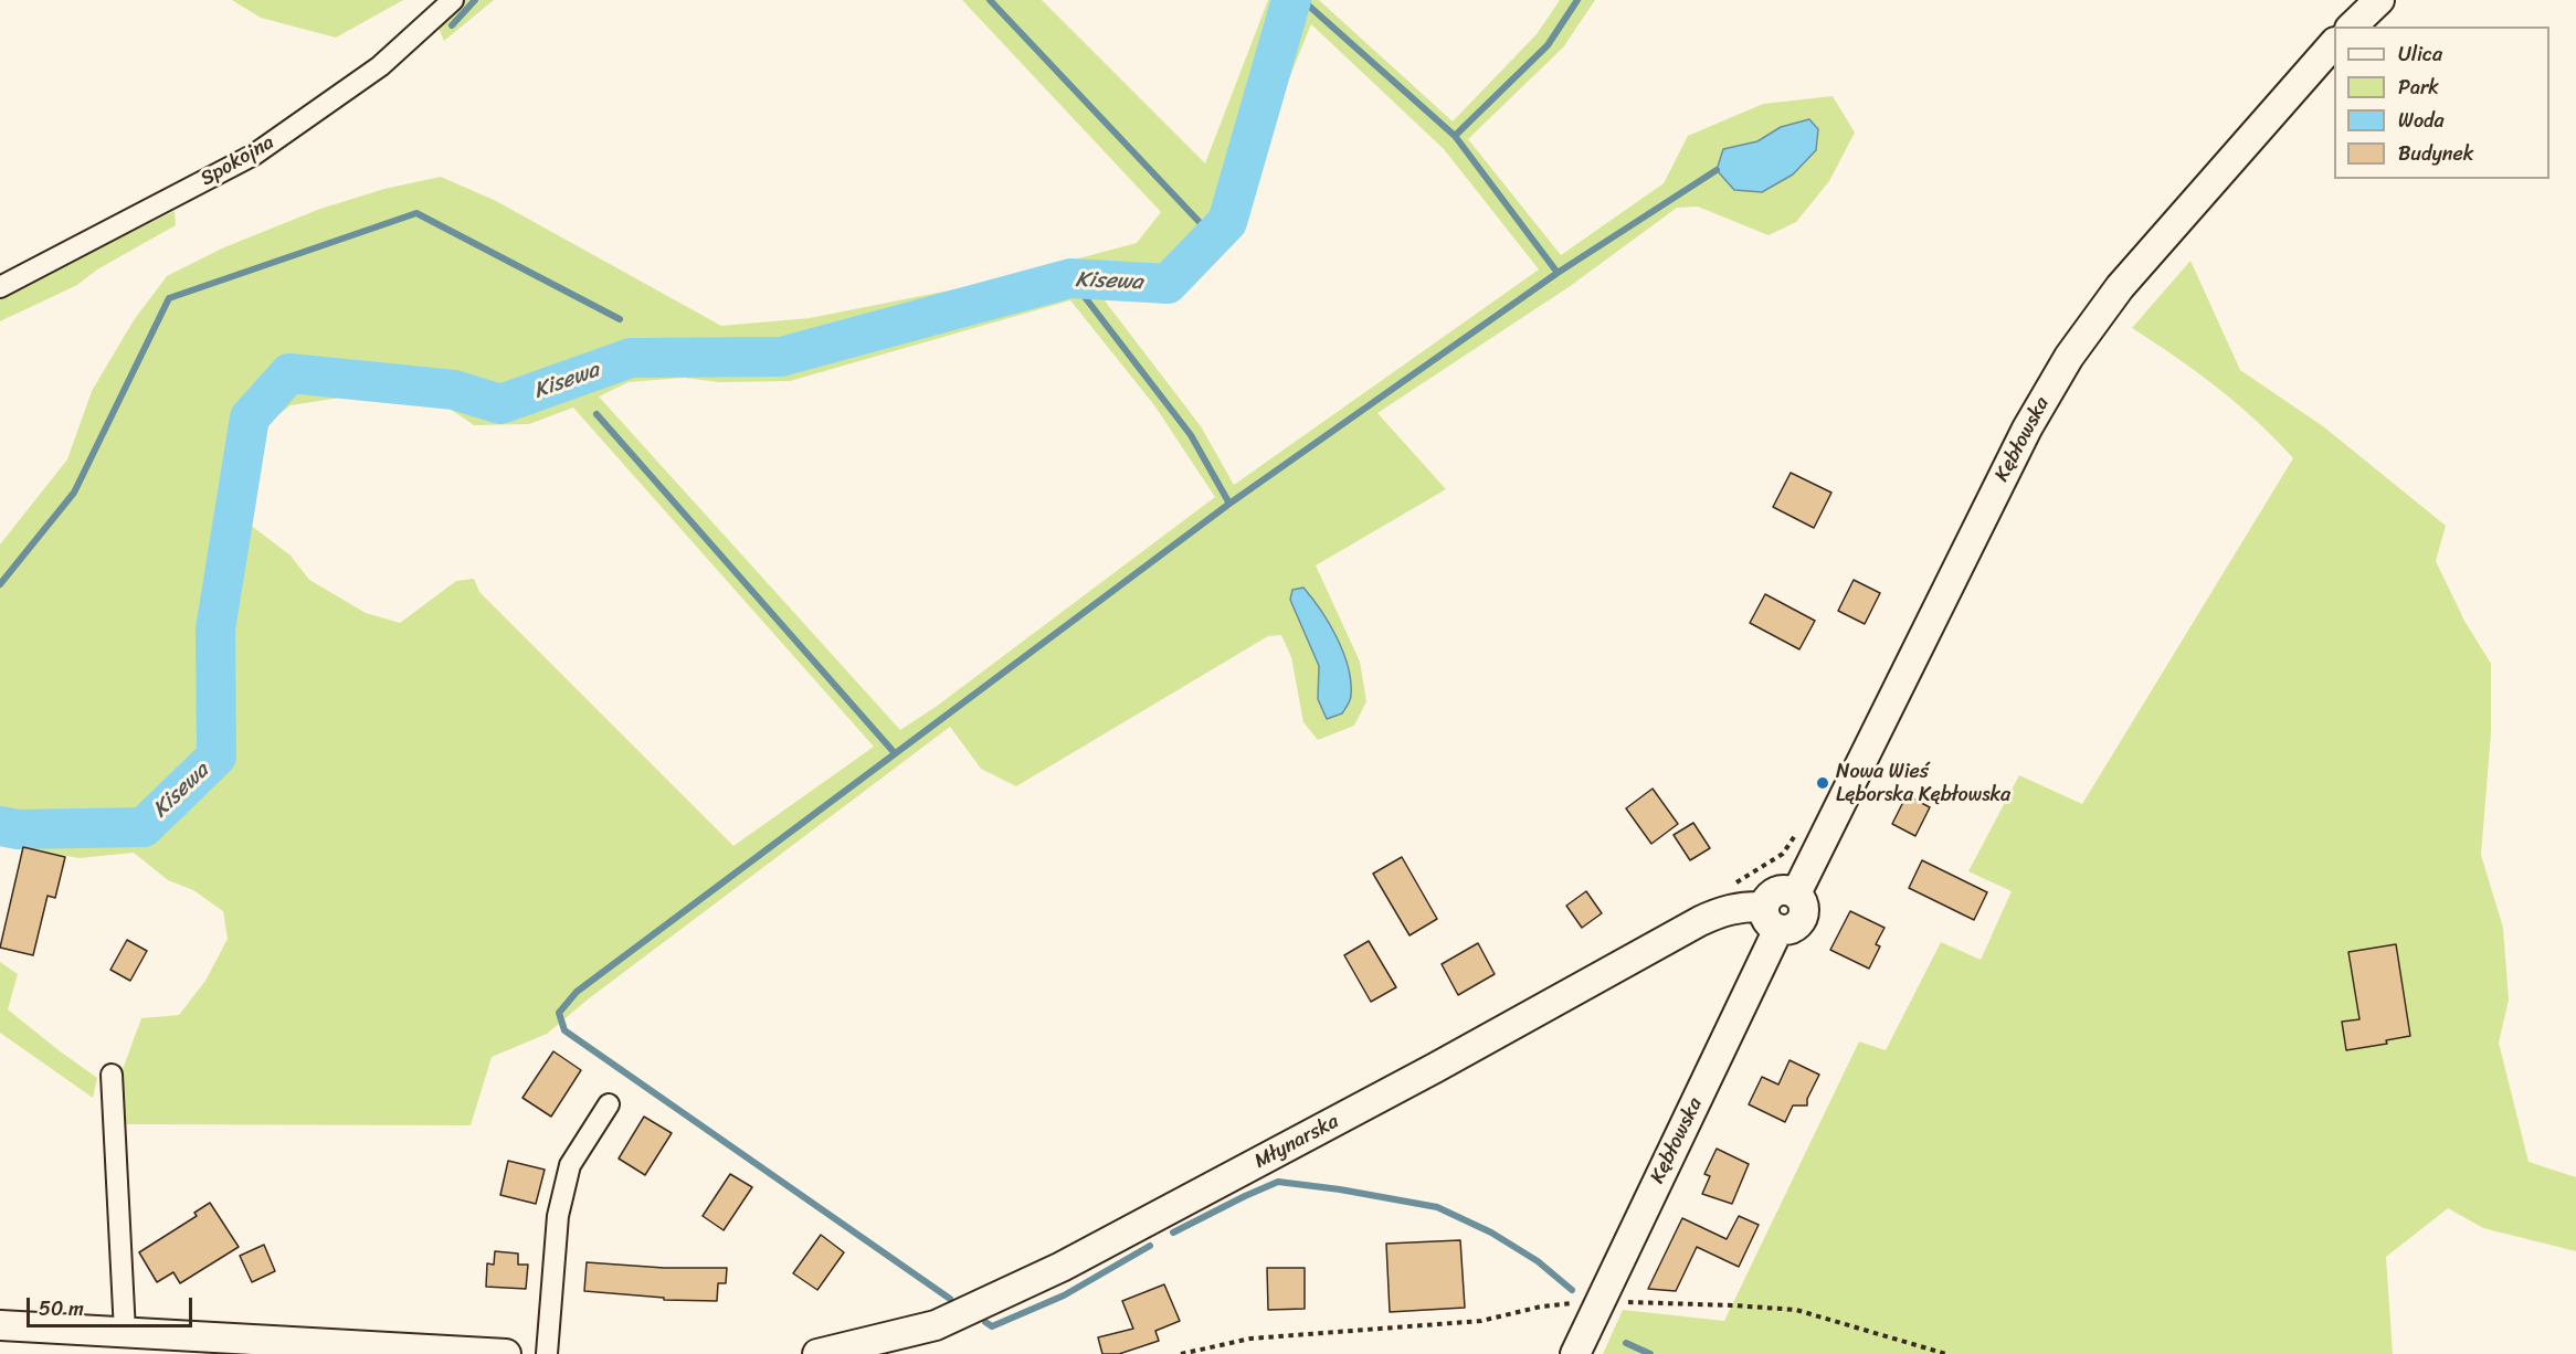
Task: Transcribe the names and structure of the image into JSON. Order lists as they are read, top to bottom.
{
  "streets": {
    "street": ["Spokojna", "Kębłowska", "Młynarska"]
  },
  "crossings": [
    ["Kębłowska", "Młynarska"]
  ],
  "water": ["Kisewa"],
  "places": ["Nowa Wieś Lęborska Kębłowska"],
  "legend": [
    "Ulica",
    "Park",
    "Woda",
    "Budynek"
  ],
  "scale_bar": "50 m"
}
